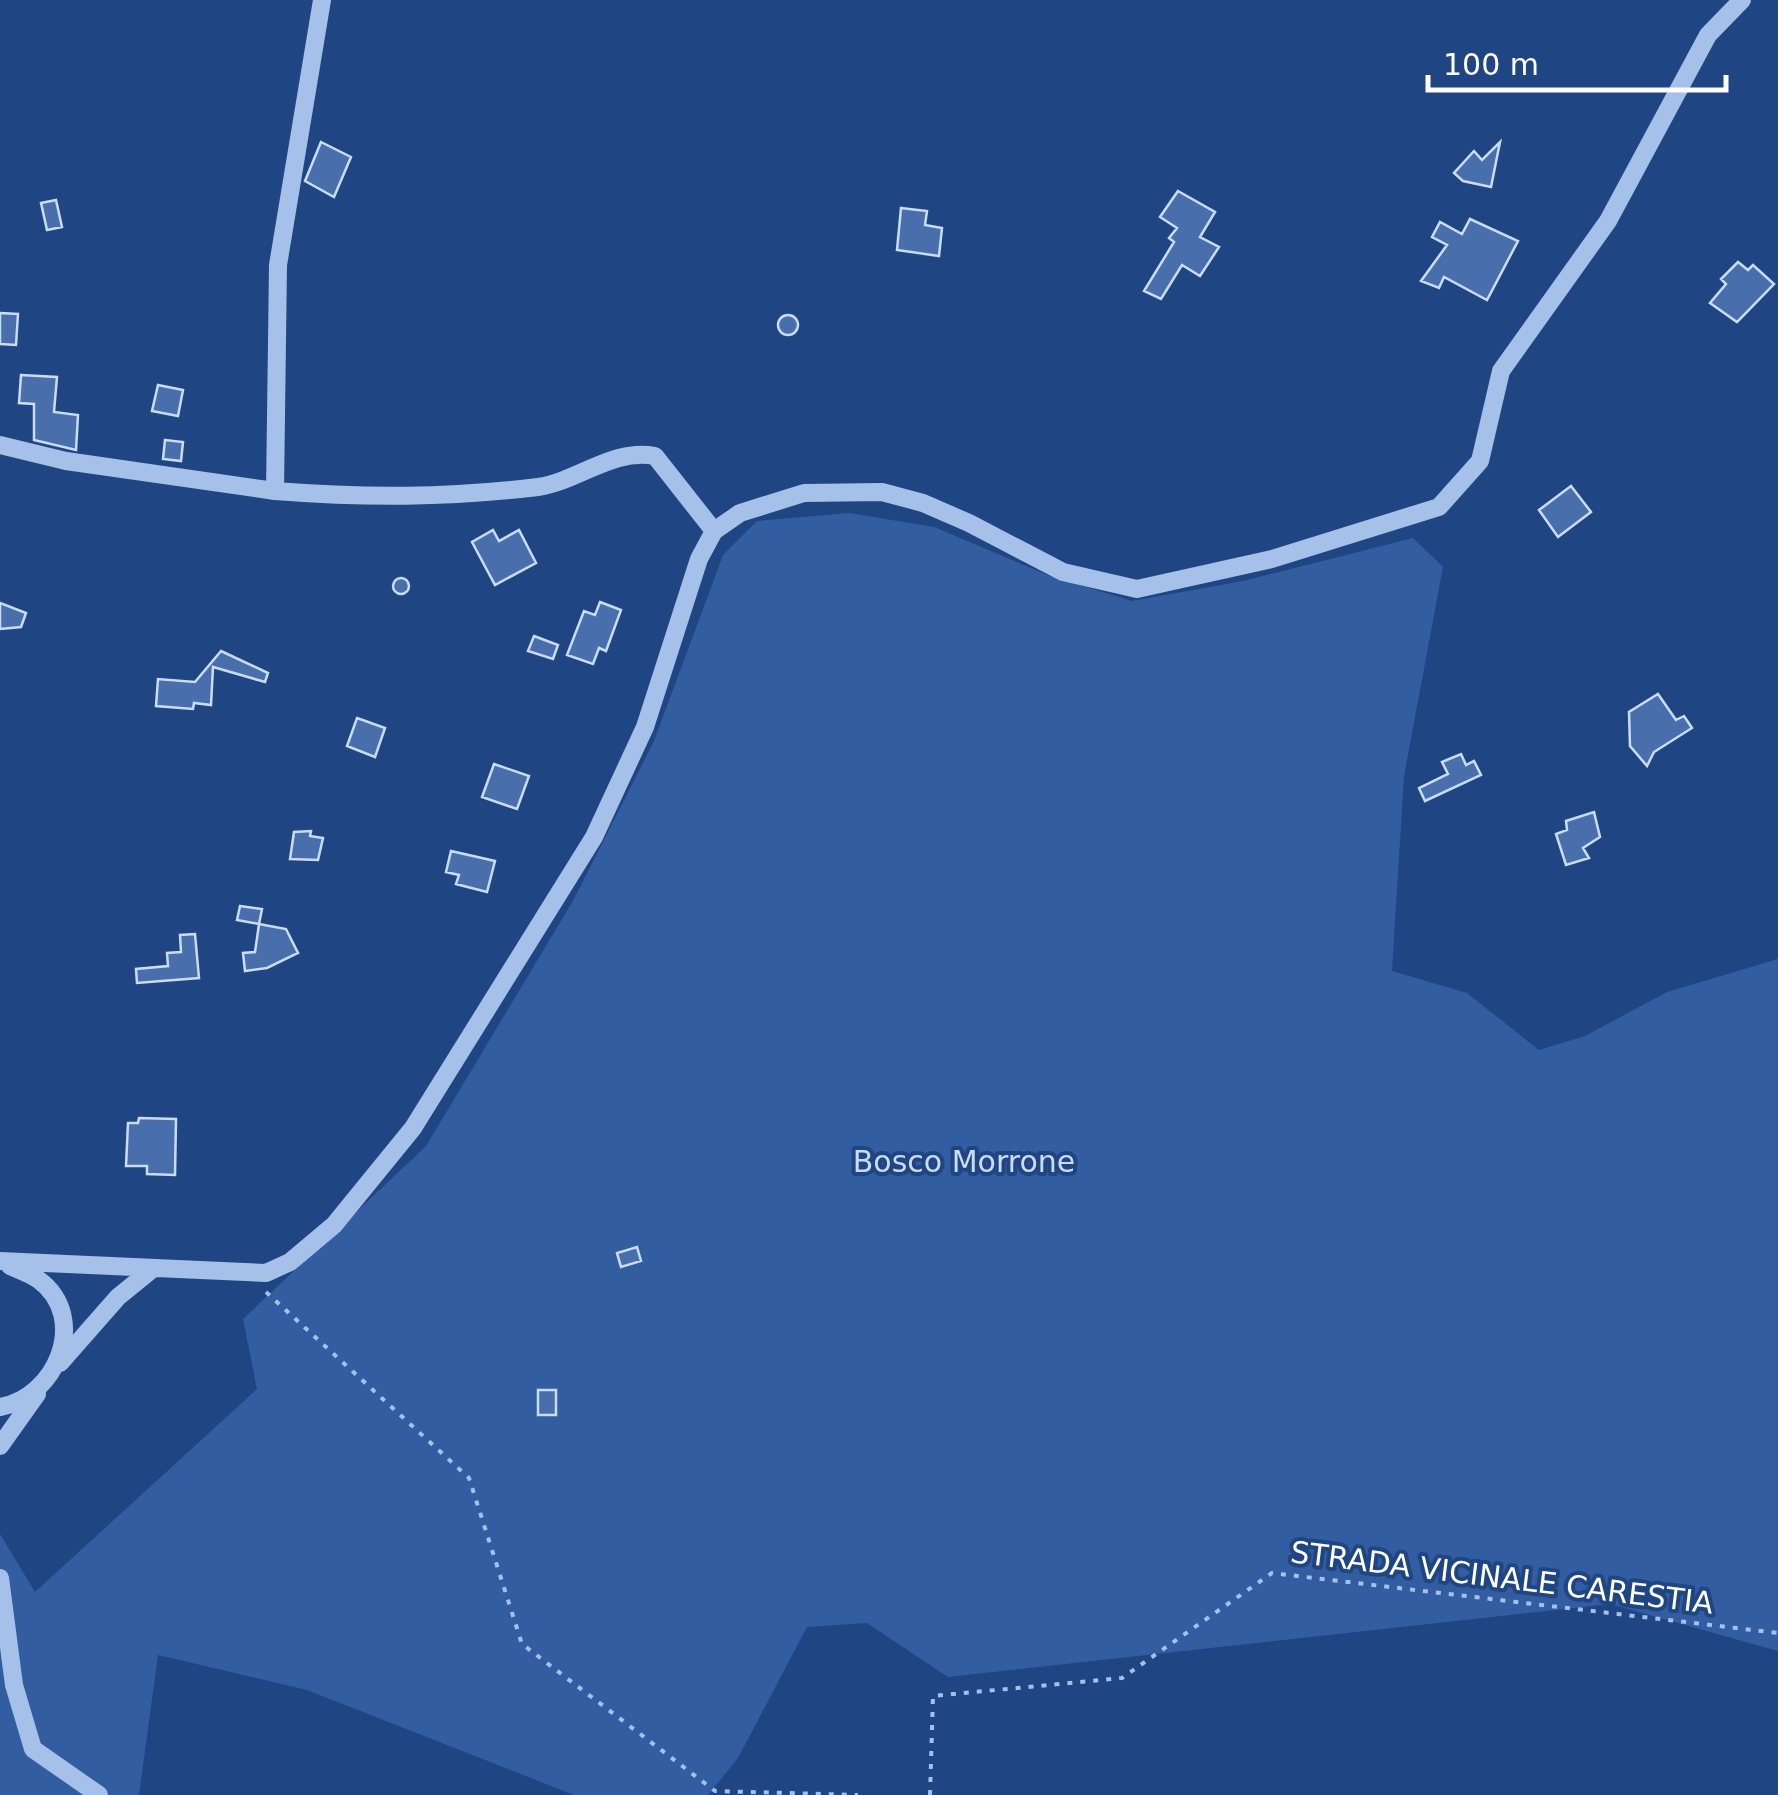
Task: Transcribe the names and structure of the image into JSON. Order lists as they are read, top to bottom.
{
  "streets": {
    "path": ["STRADA VICINALE CARESTIA"]
  },
  "parks": ["Bosco Morrone"],
  "scale_bar": "100 m"
}
